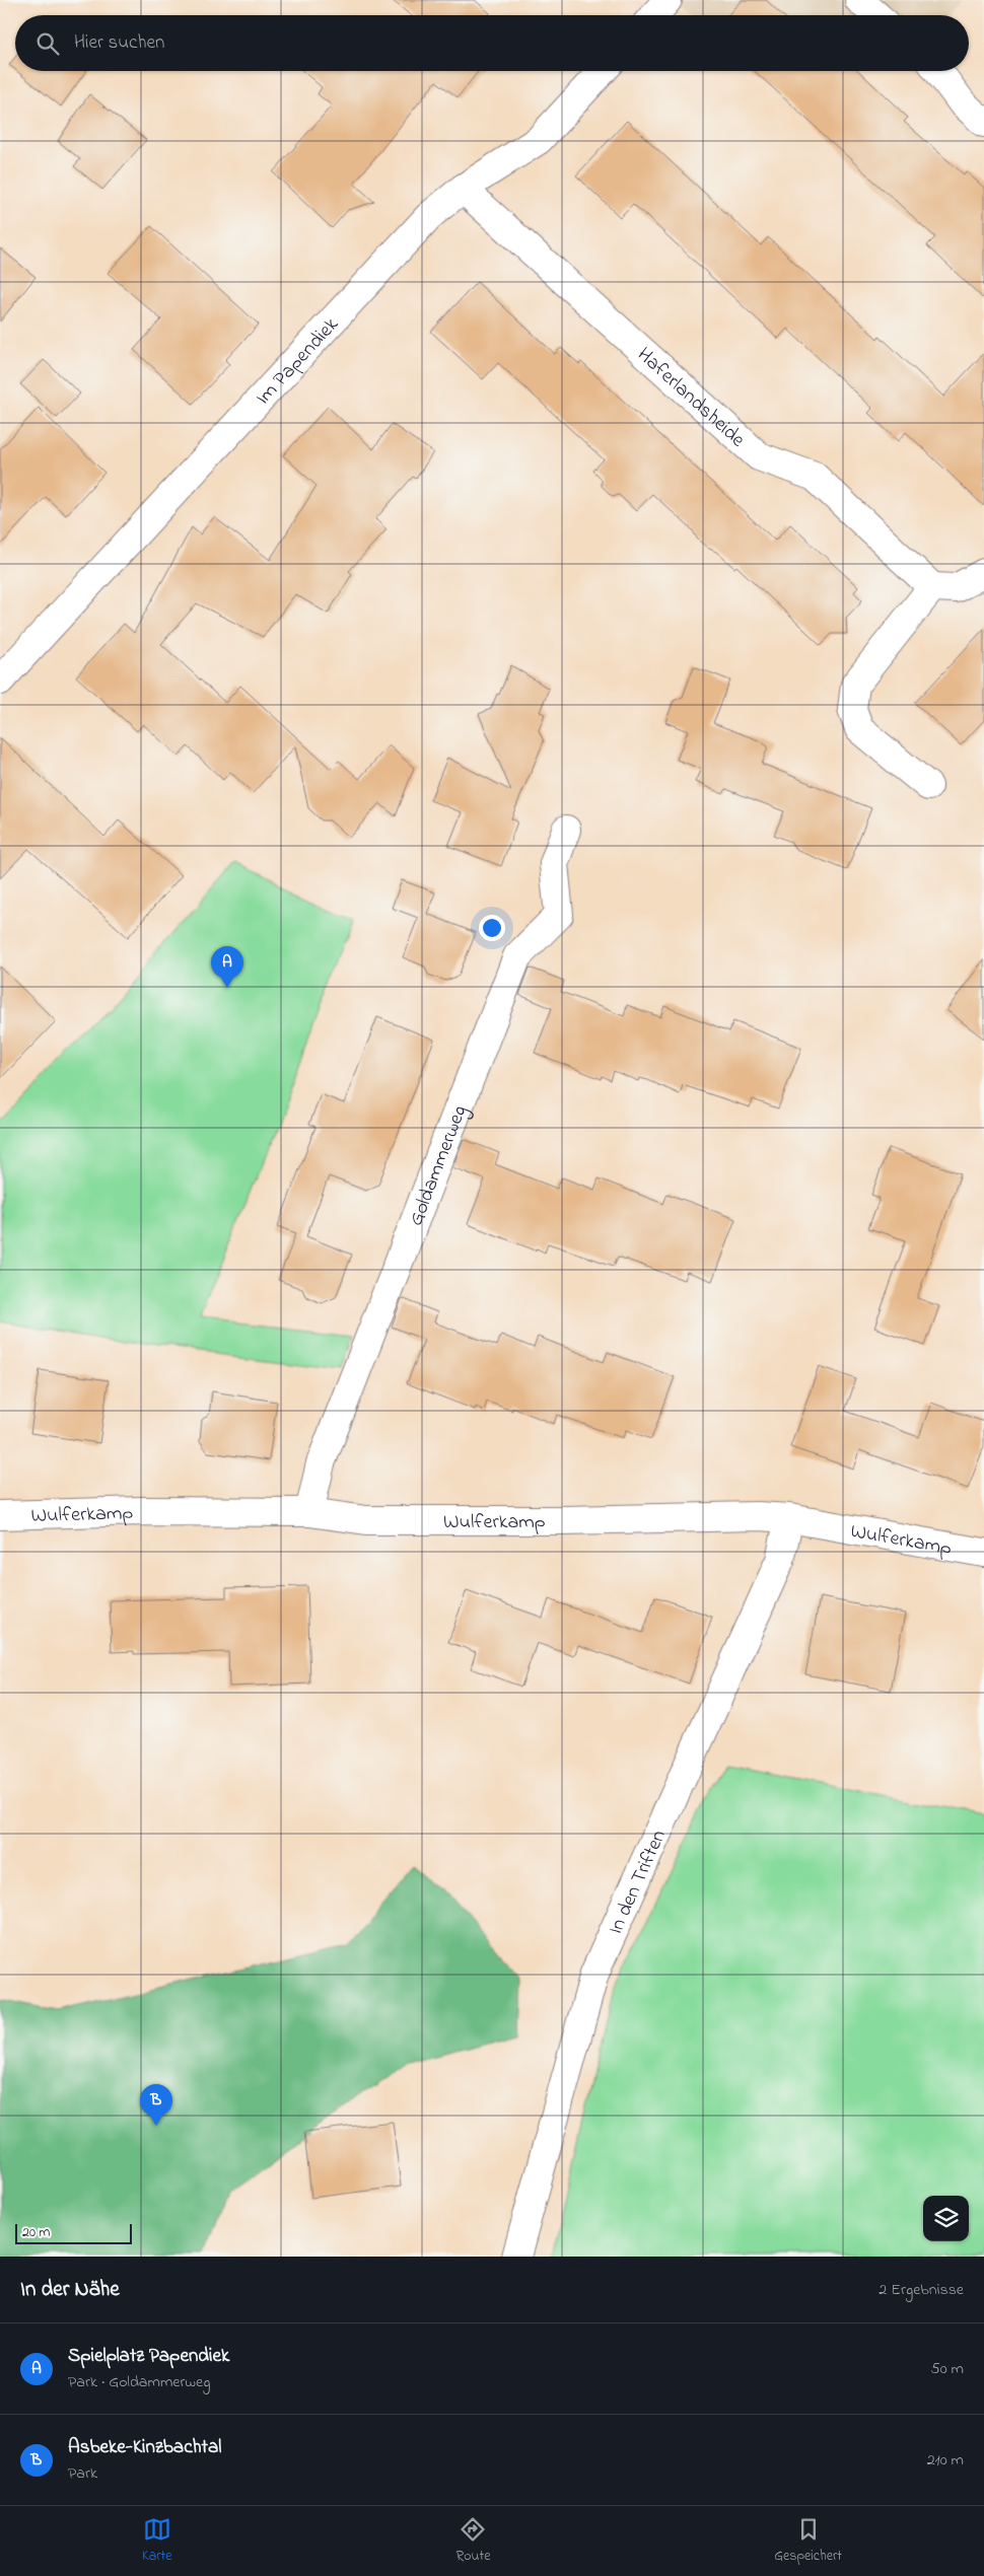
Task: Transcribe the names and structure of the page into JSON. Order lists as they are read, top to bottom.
{
  "streets": {
    "street": [
      "Im Papendiek",
      "Haferlandsheide",
      "Goldammerweg",
      "Wulferkamp",
      "In den Triften"
    ]
  },
  "crossings": [
    ["Im Papendiek", "Haferlandsheide"],
    ["Goldammerweg", "Wulferkamp"],
    ["Wulferkamp", "In den Triften"]
  ],
  "scale_bar": "20 m",
  "page": {
    "search": "Hier suchen",
    "pins": ["A", "B"],
    "scale": "20 m",
    "heading": ["In der Nähe", "2 Ergebnisse"],
    "list": [
      {
        "mark": "A",
        "name": "Spielplatz Papendiek",
        "note": "Park · Goldammerweg",
        "value": "50 m"
      },
      {
        "mark": "B",
        "name": "Asbeke-Kinzbachtal",
        "note": "Park",
        "value": "210 m"
      }
    ],
    "nav": ["Karte", "Route", "Gespeichert"]
  }
}
